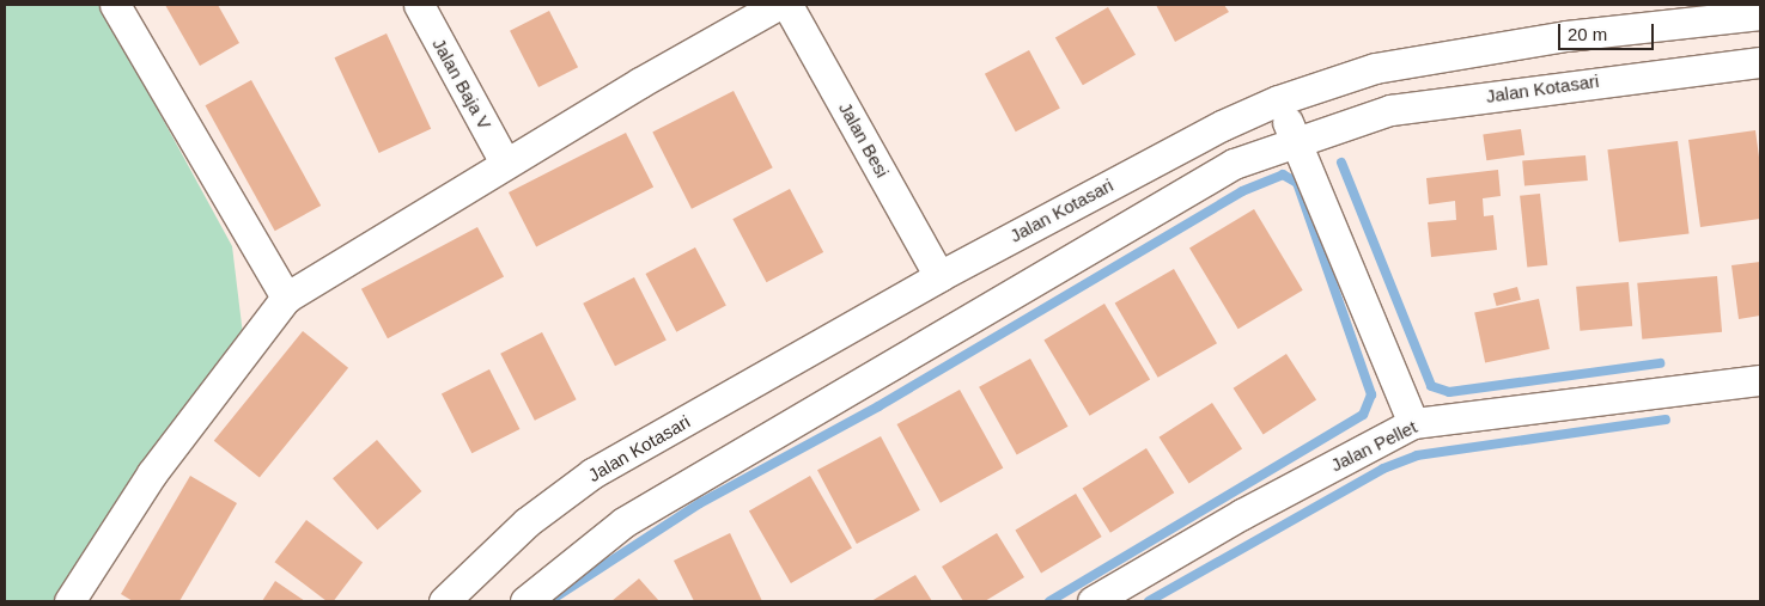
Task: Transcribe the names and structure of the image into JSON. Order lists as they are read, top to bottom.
{
  "streets": {
    "street": [
      "Jalan Baja V",
      "Jalan Kotasari",
      "Jalan Besi",
      "Jalan Pellet"
    ]
  },
  "crossings": [
    ["Jalan Kotasari", "Jalan Besi"]
  ],
  "scale_bar": "20 m"
}
